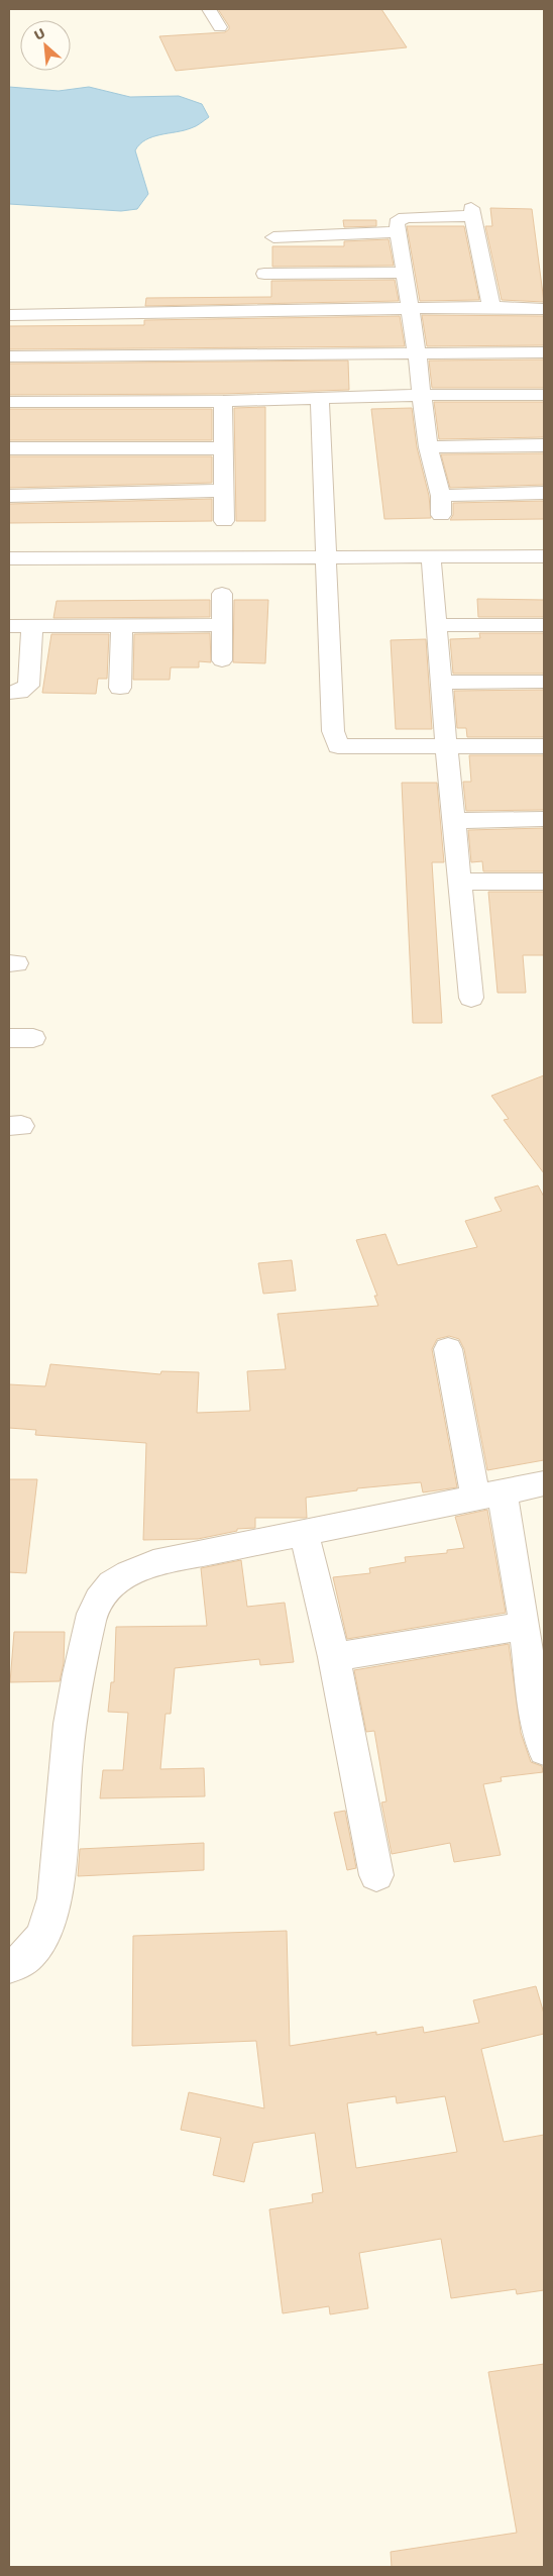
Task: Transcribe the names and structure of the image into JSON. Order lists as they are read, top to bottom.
{
  "north": "top left"
}
